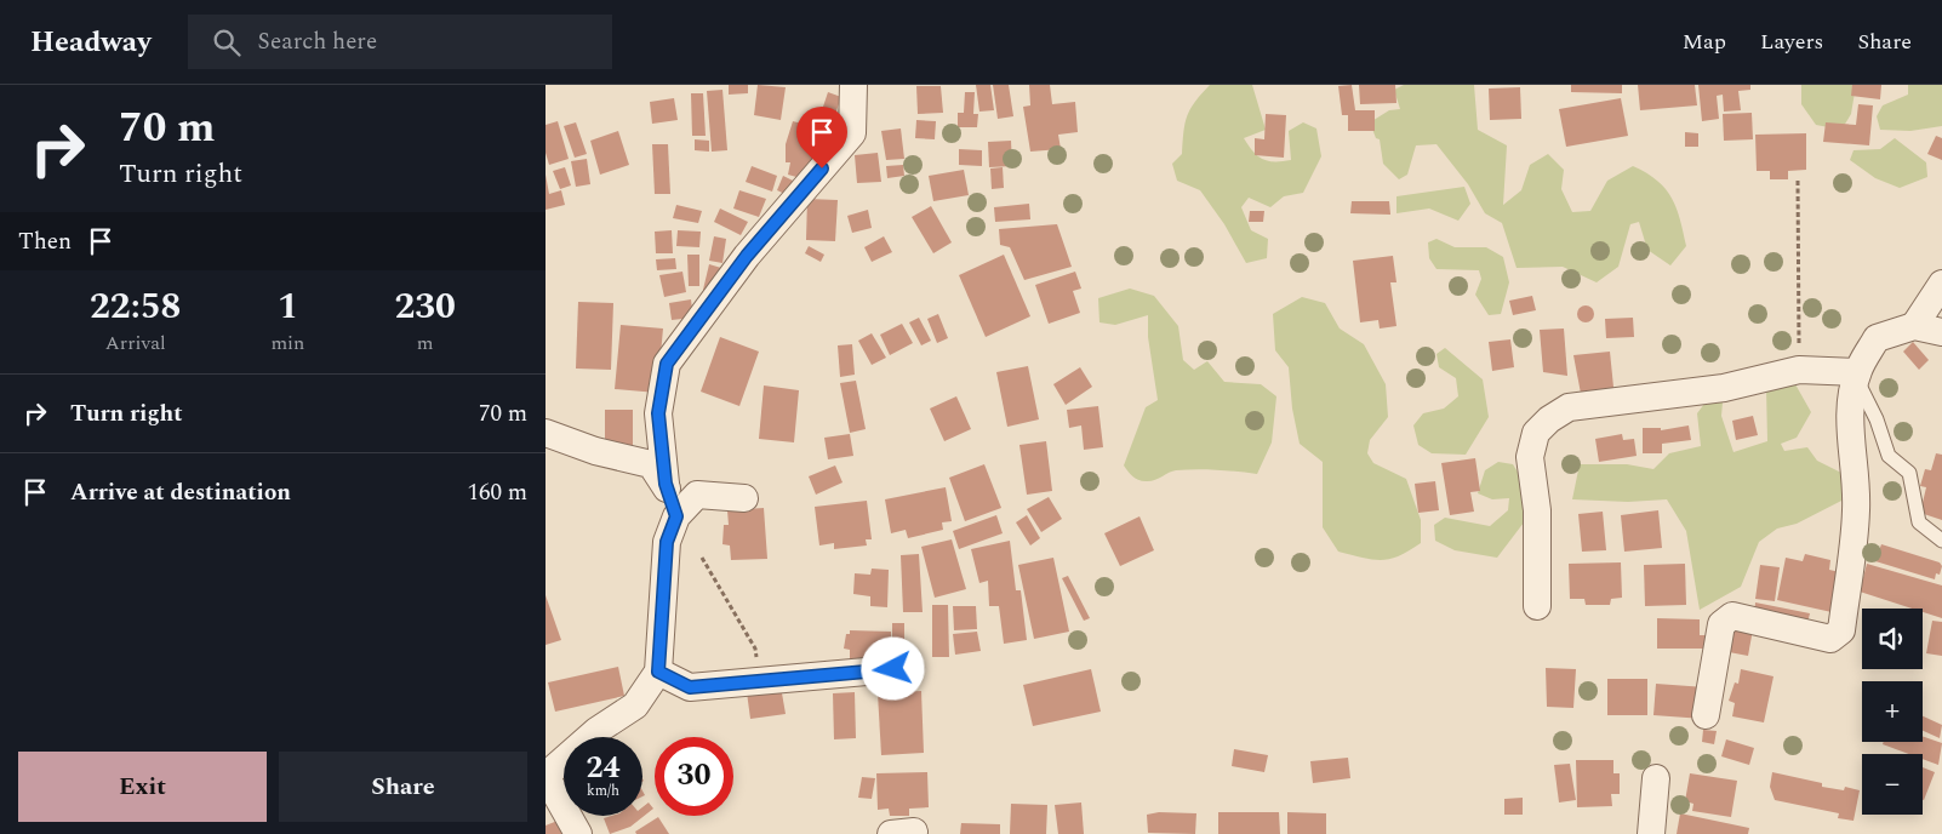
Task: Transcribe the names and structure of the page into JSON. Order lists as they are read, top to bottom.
{
  "page": {
    "header": "Headway",
    "search": "Search here",
    "nav": ["Map", "Layers", "Share"],
    "turn": ["70 m", "Turn right"],
    "then": "Then",
    "eta": [
      "22:58",
      "Arrival",
      "1",
      "min",
      "230",
      "m"
    ],
    "list": [
      {
        "name": "Turn right",
        "value": "70 m"
      },
      {
        "name": "Arrive at destination",
        "value": "160 m"
      }
    ],
    "map_buttons": ["+", "−"],
    "speed": "24 km/h",
    "limit": "30",
    "buttons": ["Exit", "Share"]
  }
}
